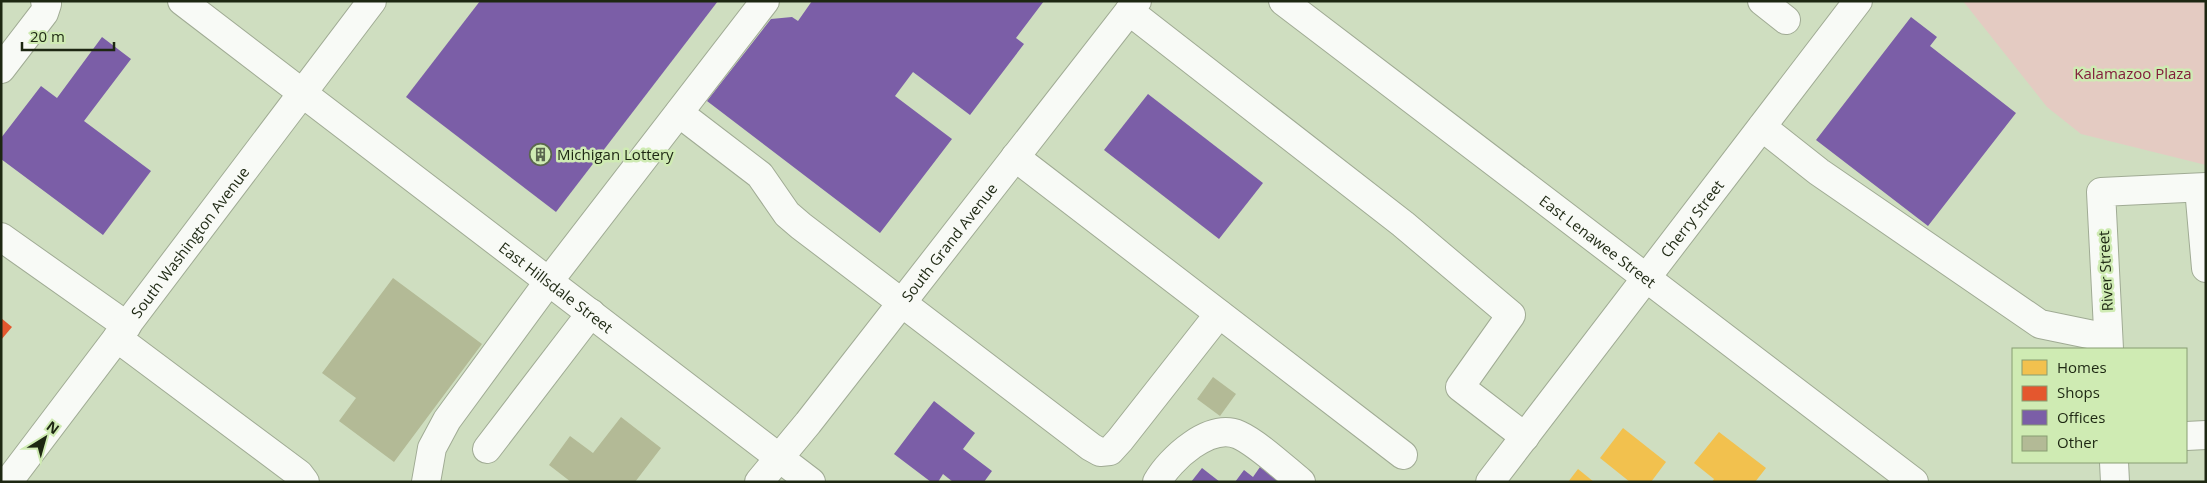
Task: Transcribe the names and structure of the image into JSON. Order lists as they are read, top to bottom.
{
  "streets": {
    "street": [
      "Cherry Street",
      "South Washington Avenue",
      "South Grand Avenue",
      "East Lenawee Street",
      "River Street",
      "East Hillsdale Street"
    ]
  },
  "crossings": [
    ["Cherry Street", "East Lenawee Street"],
    ["South Washington Avenue", "East Hillsdale Street"],
    ["South Grand Avenue", "East Hillsdale Street"]
  ],
  "parks": ["Kalamazoo Plaza"],
  "places": {
    "building": ["Michigan Lottery"]
  },
  "legend": [
    "Homes",
    "Shops",
    "Offices",
    "Other"
  ],
  "scale_bar": "20 m",
  "north": "top right"
}
